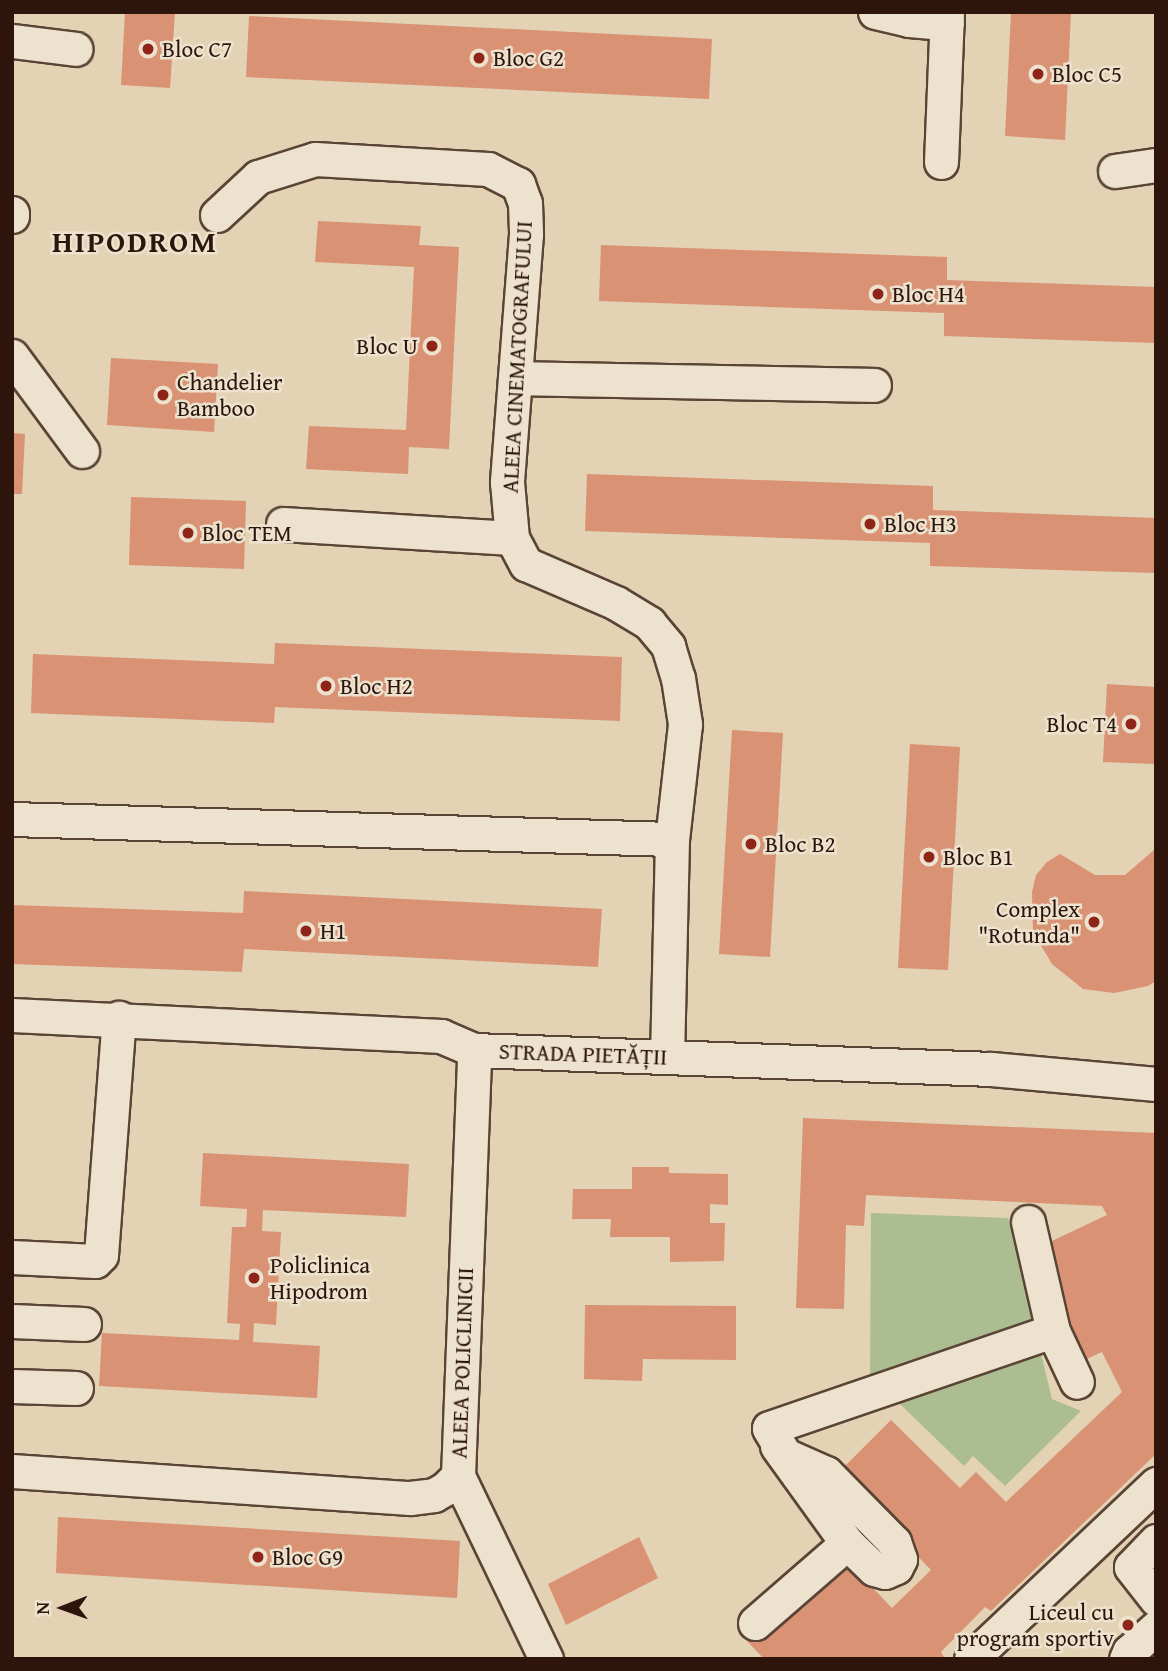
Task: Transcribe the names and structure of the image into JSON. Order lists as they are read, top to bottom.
{
  "streets": {
    "street": ["ALEEA CINEMATOGRAFULUI", "STRADA PIETĂȚII", "ALEEA POLICLINICII"]
  },
  "crossings": [
    ["ALEEA CINEMATOGRAFULUI", "STRADA PIETĂȚII"],
    ["STRADA PIETĂȚII", "ALEEA POLICLINICII"]
  ],
  "districts": ["HIPODROM"],
  "places": [
    "Bloc C7",
    "Bloc G2",
    "Bloc C5",
    "Bloc H4",
    "Bloc U",
    "Chandelier Bamboo",
    "Bloc H3",
    "Bloc TEM",
    "Bloc H2",
    "Bloc T4",
    "Bloc B2",
    "Bloc B1",
    "Complex \"Rotunda\"",
    "H1",
    "Policlinica Hipodrom",
    "Bloc G9",
    "Liceul cu program sportiv"
  ],
  "north": "left"
}
